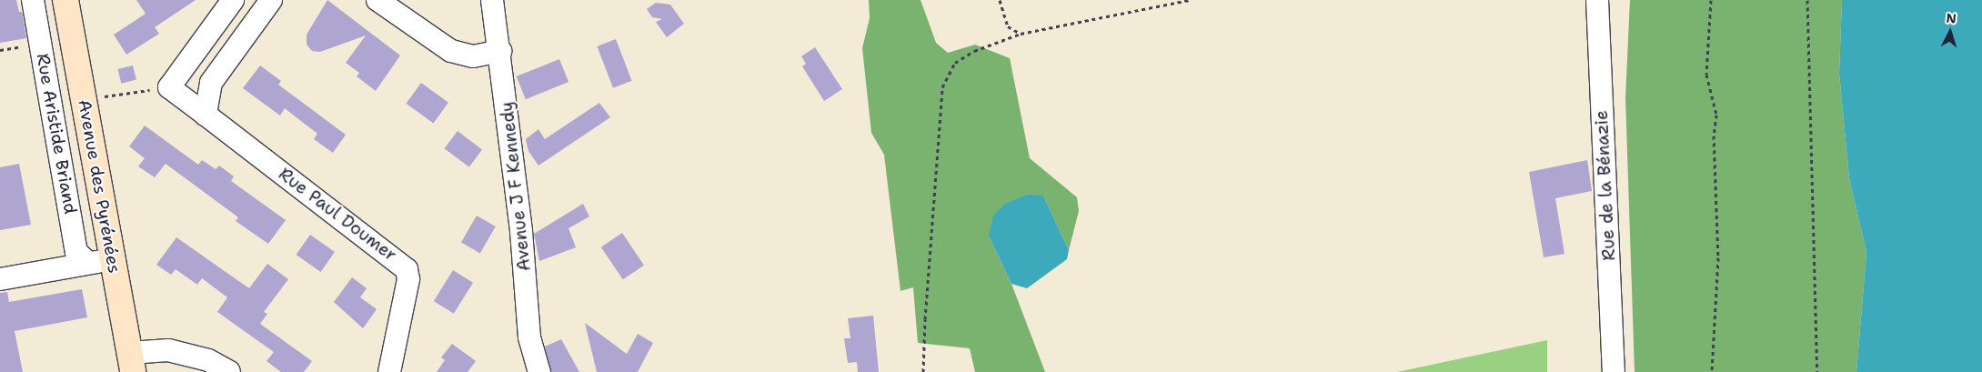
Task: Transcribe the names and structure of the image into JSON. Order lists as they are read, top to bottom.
{
  "streets": {
    "main road": ["Avenue des Pyrénées"],
    "street": [
      "Rue Aristide Briand",
      "Rue de la Bénazie",
      "Avenue J F Kennedy",
      "Rue Paul Doumer"
    ]
  },
  "north": "top"
}
